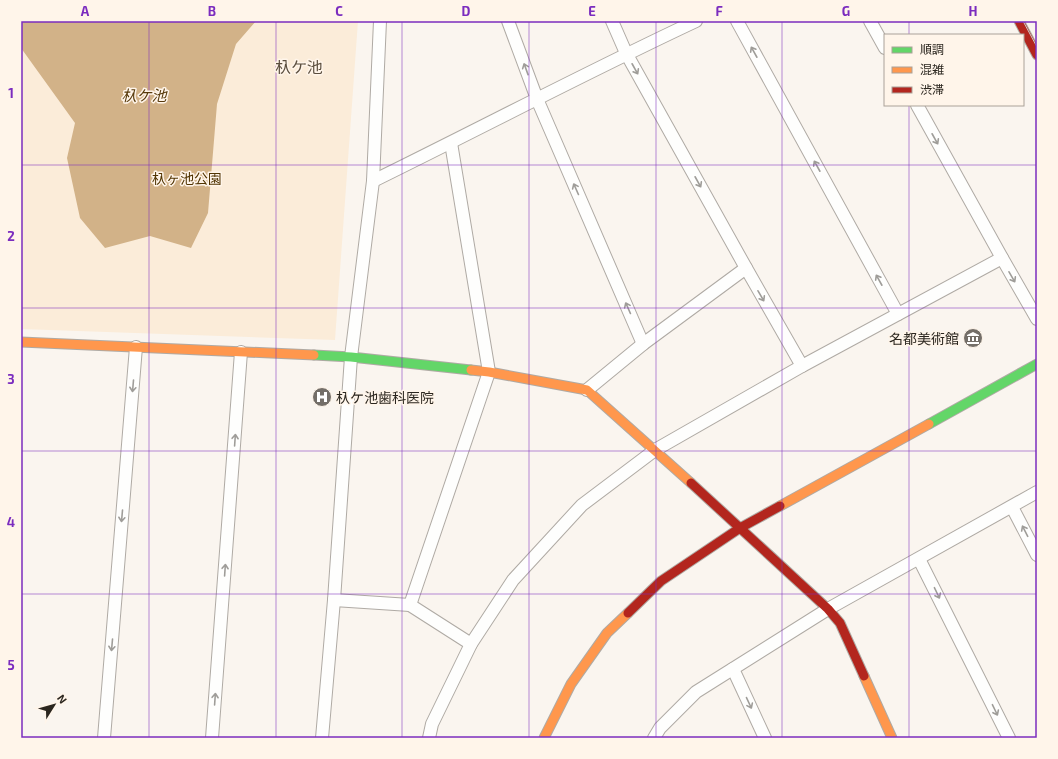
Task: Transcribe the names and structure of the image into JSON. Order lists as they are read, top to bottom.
{
  "districts": ["杁ケ池"],
  "water": ["杁ケ池"],
  "parks": ["杁ヶ池公園"],
  "places": {
    "museum": ["名都美術館"],
    "hospital": ["杁ケ池歯科医院"]
  },
  "legend": ["順調", "混雑", "渋滞"],
  "north": "top right",
  "grid": {
    "columns": [
      "A",
      "B",
      "C",
      "D",
      "E",
      "F",
      "G",
      "H"
    ],
    "rows": [
      "1",
      "2",
      "3",
      "4",
      "5"
    ]
  }
}
